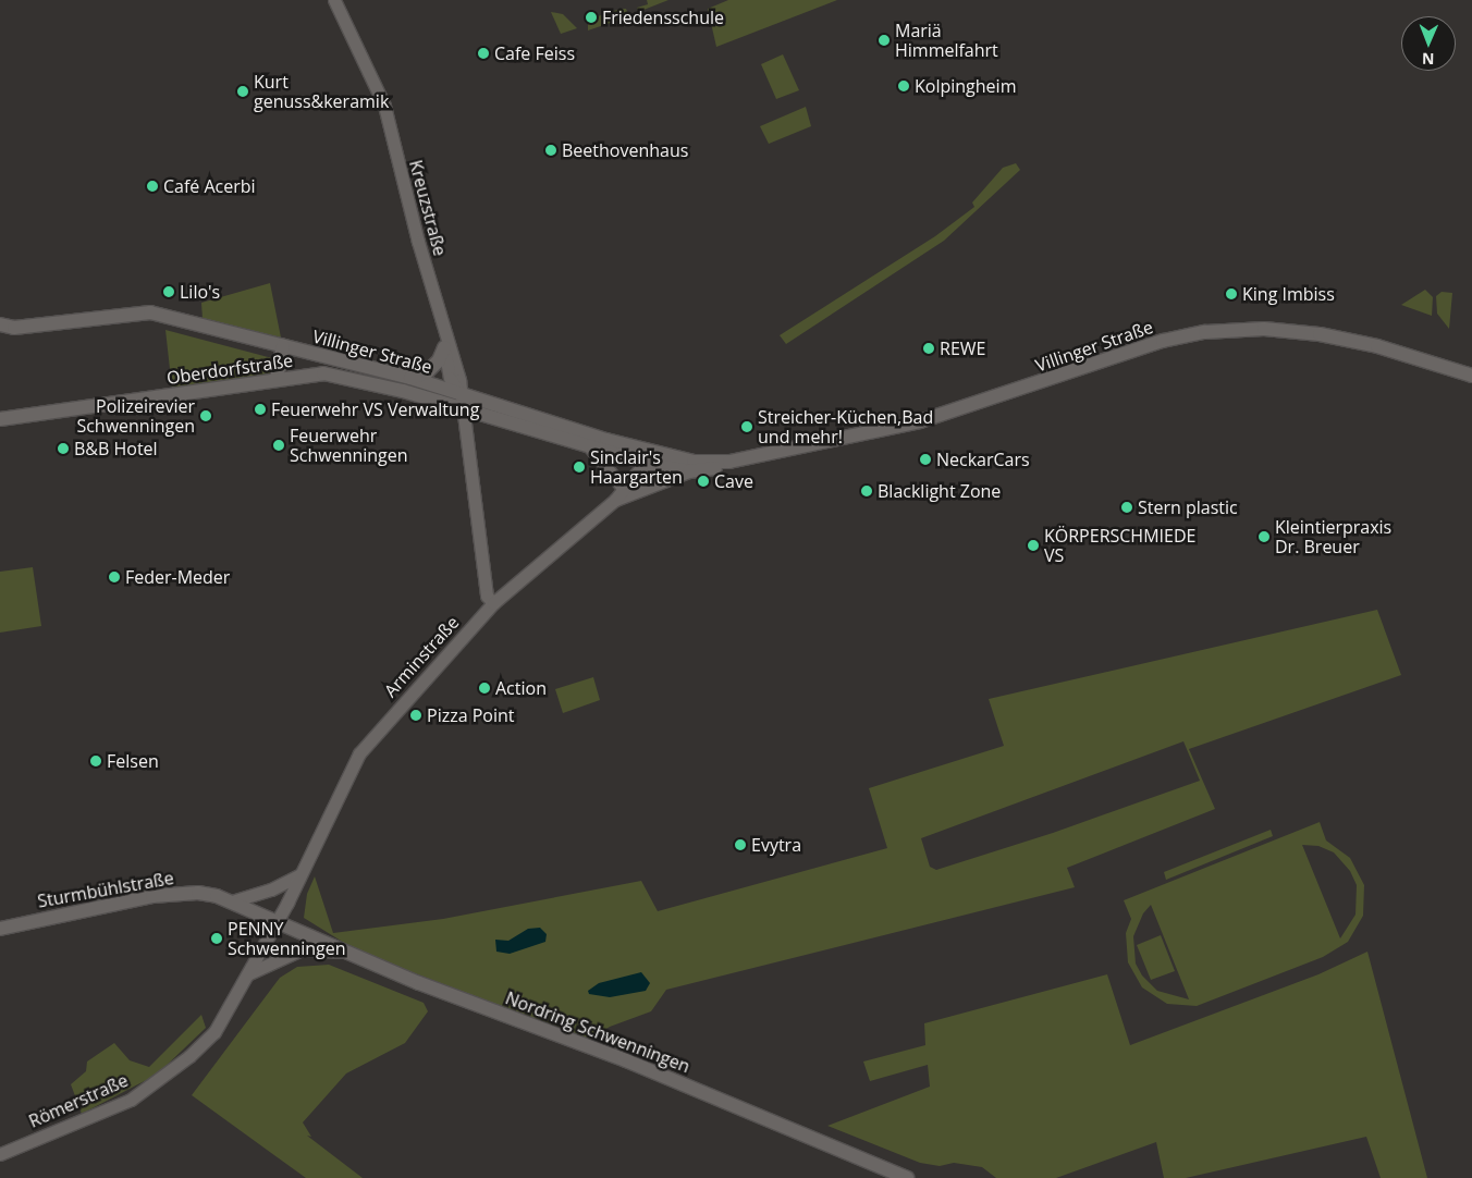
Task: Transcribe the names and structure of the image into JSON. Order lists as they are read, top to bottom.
{
  "streets": {
    "main road": [
      "Villinger Straße",
      "Oberdorfstraße",
      "Sturmbühlstraße",
      "Nordring Schwenningen"
    ],
    "street": ["Kreuzstraße", "Arminstraße", "Römerstraße"]
  },
  "crossings": [
    ["Kreuzstraße", "Villinger Straße"],
    ["Kreuzstraße", "Oberdorfstraße"],
    ["Kreuzstraße", "Arminstraße"],
    ["Villinger Straße", "Oberdorfstraße"],
    ["Villinger Straße", "Arminstraße"],
    ["Arminstraße", "Sturmbühlstraße"],
    ["Arminstraße", "Nordring Schwenningen"],
    ["Arminstraße", "Römerstraße"],
    ["Sturmbühlstraße", "Nordring Schwenningen"],
    ["Sturmbühlstraße", "Römerstraße"],
    ["Nordring Schwenningen", "Römerstraße"]
  ],
  "places": [
    "Friedensschule",
    "Mariä Himmelfahrt",
    "Cafe Feiss",
    "Kolpingheim",
    "Kurt genuss&keramik",
    "Beethovenhaus",
    "Café Acerbi",
    "Lilo's",
    "King Imbiss",
    "REWE",
    "Feuerwehr VS Verwaltung",
    "Polizeirevier Schwenningen",
    "Streicher-Küchen,Bad und mehr!",
    "Feuerwehr Schwenningen",
    "B&B Hotel",
    "NeckarCars",
    "Sinclair's Haargarten",
    "Cave",
    "Blacklight Zone",
    "Stern plastic",
    "Kleintierpraxis Dr. Breuer",
    "KÖRPERSCHMIEDE VS",
    "Feder-Meder",
    "Action",
    "Pizza Point",
    "Felsen",
    "Evytra",
    "PENNY Schwenningen"
  ],
  "north": "bottom"
}
